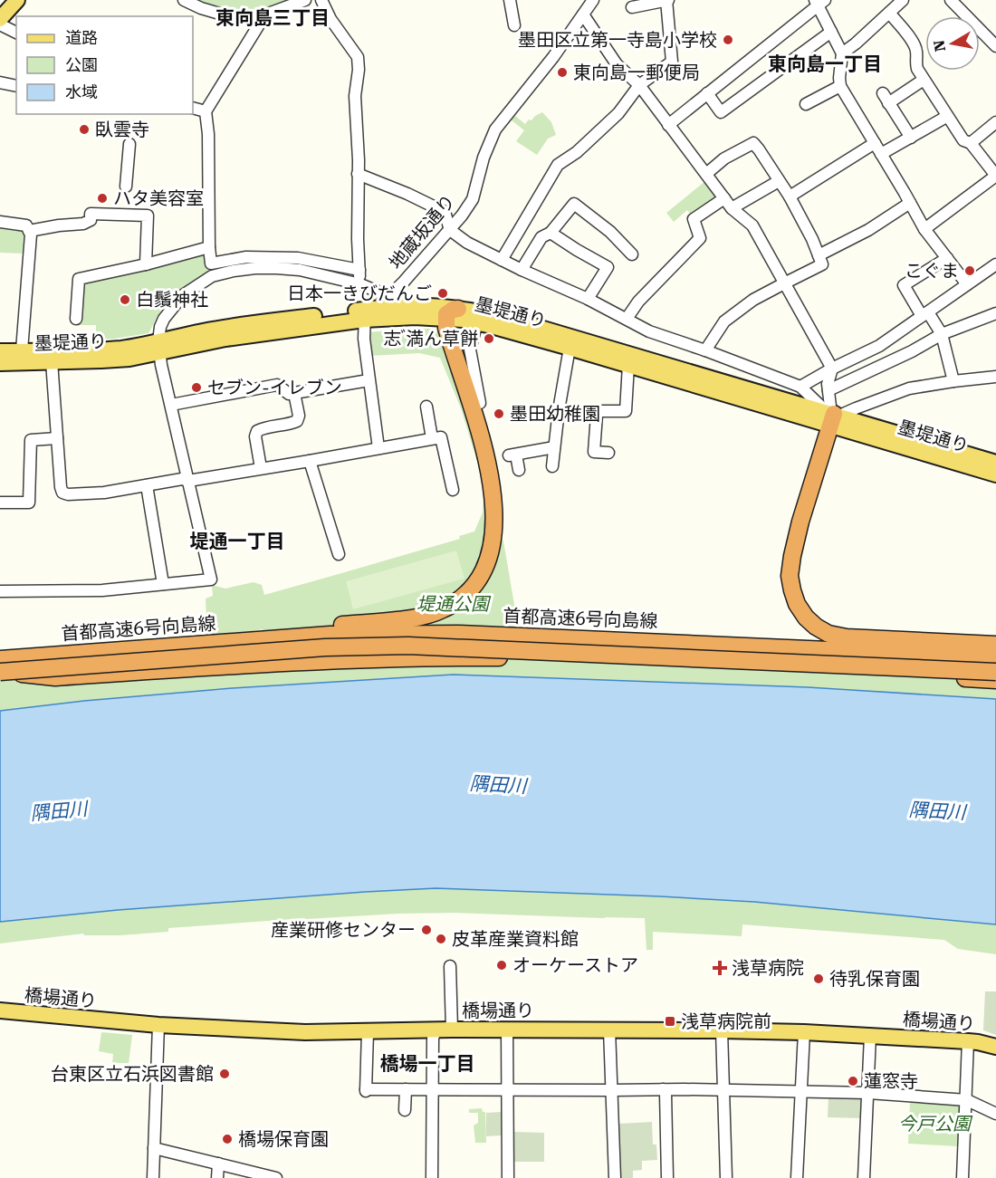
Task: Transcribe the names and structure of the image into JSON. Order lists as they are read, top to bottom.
{
  "streets": {
    "highway": ["首都高速6号向島線"],
    "main road": ["墨堤通り", "橋場通り"],
    "street": ["地蔵坂通り"]
  },
  "crossings": [
    ["地蔵坂通り", "墨堤通り"]
  ],
  "districts": [
    "東向島三丁目",
    "東向島一丁目",
    "堤通一丁目",
    "橋場一丁目"
  ],
  "water": ["隅田川"],
  "parks": ["堤通公園", "今戸公園"],
  "places": {
    "other": [
      "墨田区立第一寺島小学校",
      "東向島一郵便局",
      "臥雲寺",
      "ハタ美容室",
      "こぐま",
      "日本一きびだんご",
      "白鬚神社",
      "志 ゙満ん草餅",
      "セブン-イレブン",
      "墨田幼稚園",
      "産業研修センター",
      "皮革産業資料館",
      "オーケーストア",
      "待乳保育園",
      "台東区立石浜図書館",
      "蓮窓寺",
      "橋場保育園"
    ],
    "health": ["浅草病院"],
    "transit": ["浅草病院前"]
  },
  "legend": ["道路", "公園", "水域"],
  "north": "left"
}
